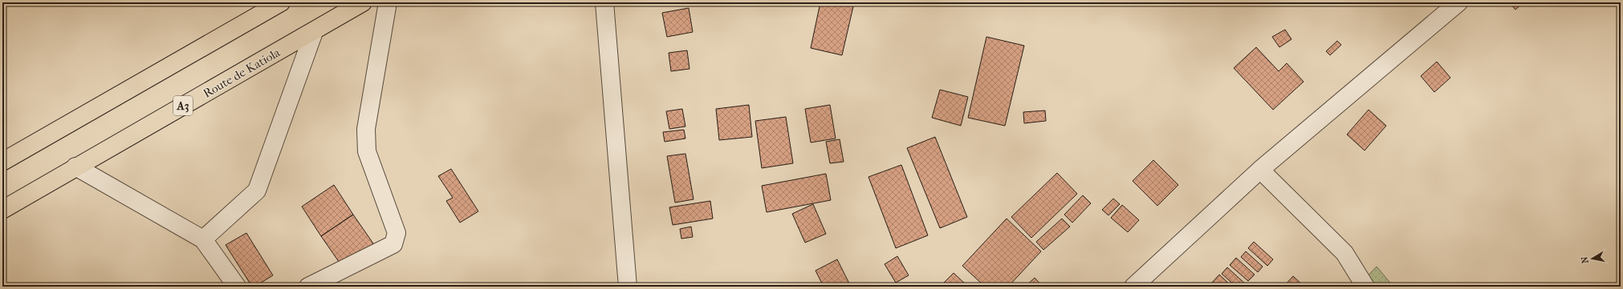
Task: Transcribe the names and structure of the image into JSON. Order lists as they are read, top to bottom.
{
  "streets": {
    "highway": ["Route de Katiola", "A3"]
  },
  "north": "left"
}
